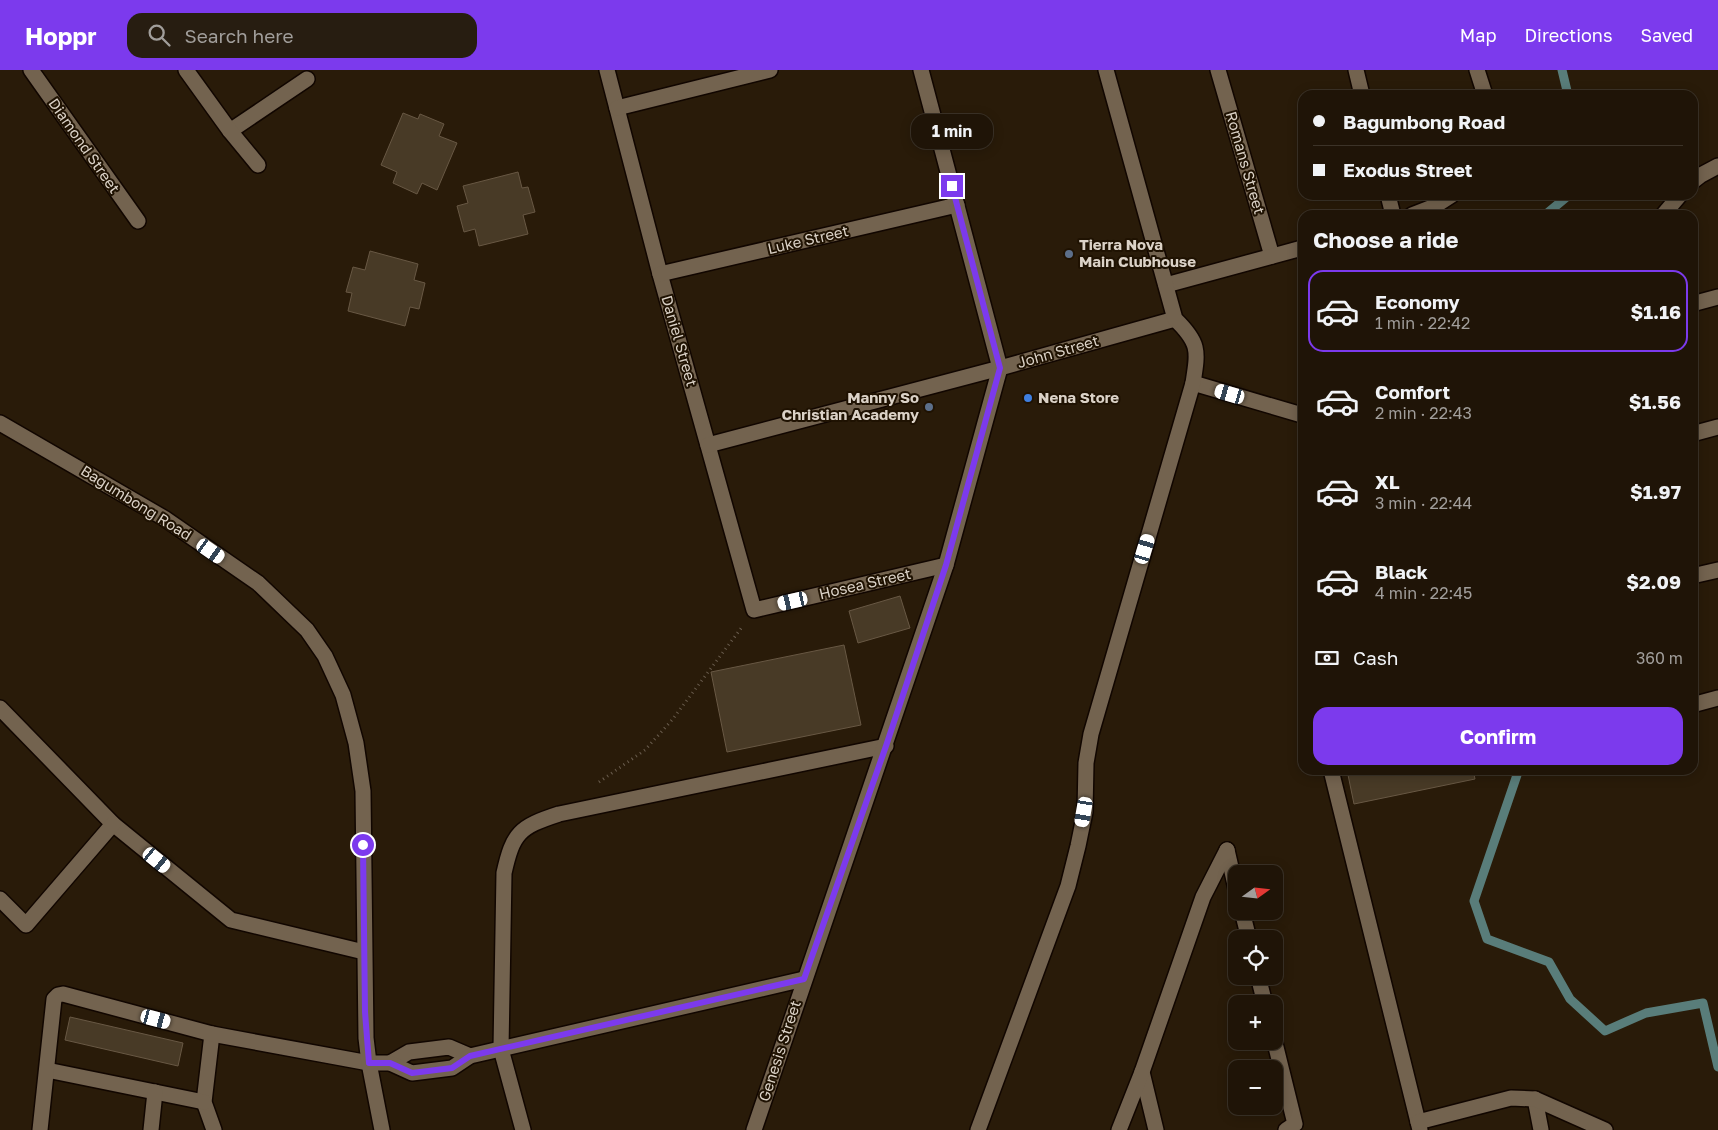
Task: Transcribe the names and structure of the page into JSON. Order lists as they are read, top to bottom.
{
  "streets": {
    "street": [
      "Diamond Street",
      "Romans Street",
      "Luke Street",
      "Daniel Street",
      "John Street",
      "Bagumbong Road",
      "Hosea Street",
      "Genesis Street"
    ]
  },
  "crossings": [
    ["Luke Street", "Daniel Street"],
    ["Daniel Street", "John Street"],
    ["Daniel Street", "Hosea Street"],
    ["John Street", "Genesis Street"],
    ["Hosea Street", "Genesis Street"]
  ],
  "places": ["Tierra Nova Main Clubhouse", "Nena Store", "Manny So Christian Academy"],
  "north": "right",
  "page": {
    "header": "Hoppr",
    "search": "Search here",
    "nav": ["Map", "Directions", "Saved"],
    "banner": ["Bagumbong Road", "Exodus Street"],
    "bubble": "1 min",
    "heading": "Choose a ride",
    "list": [
      {
        "name": "Economy",
        "note": "1 min · 22:42",
        "value": "$1.16"
      },
      {
        "name": "Comfort",
        "note": "2 min · 22:43",
        "value": "$1.56"
      },
      {
        "name": "XL",
        "note": "3 min · 22:44",
        "value": "$1.97"
      },
      {
        "name": "Black",
        "note": "4 min · 22:45",
        "value": "$2.09"
      }
    ],
    "pay": ["Cash", "360 m"],
    "buttons": "Confirm",
    "map_buttons": ["+", "−"]
  }
}
